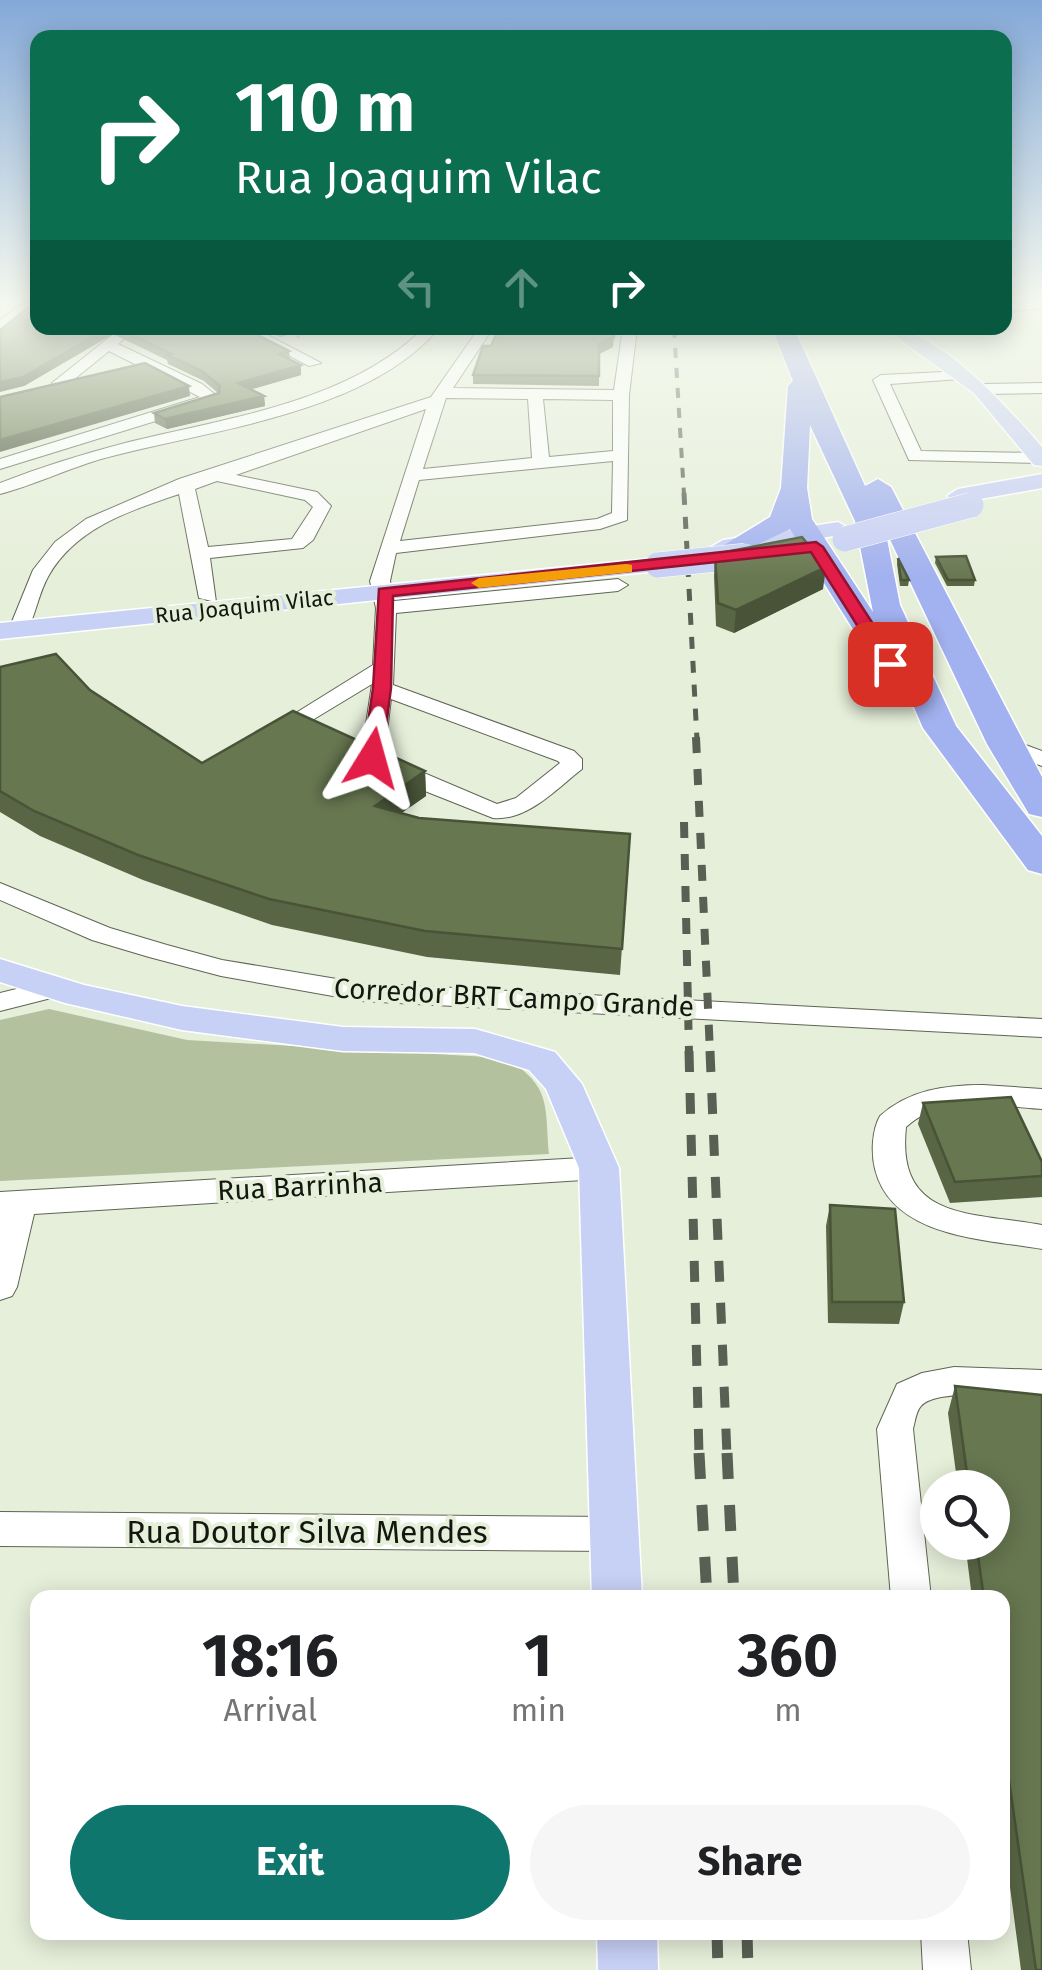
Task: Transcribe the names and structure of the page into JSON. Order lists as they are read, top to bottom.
{
  "streets": {
    "main road": ["Rua Joaquim Vilac"],
    "street": ["Corredor BRT Campo Grande", "Rua Barrinha", "Rua Doutor Silva Mendes"]
  },
  "page": {
    "turn": ["110 m", "Rua Joaquim Vilac"],
    "eta": [
      "18:16",
      "Arrival",
      "1",
      "min",
      "360",
      "m"
    ],
    "buttons": ["Exit", "Share"]
  }
}
